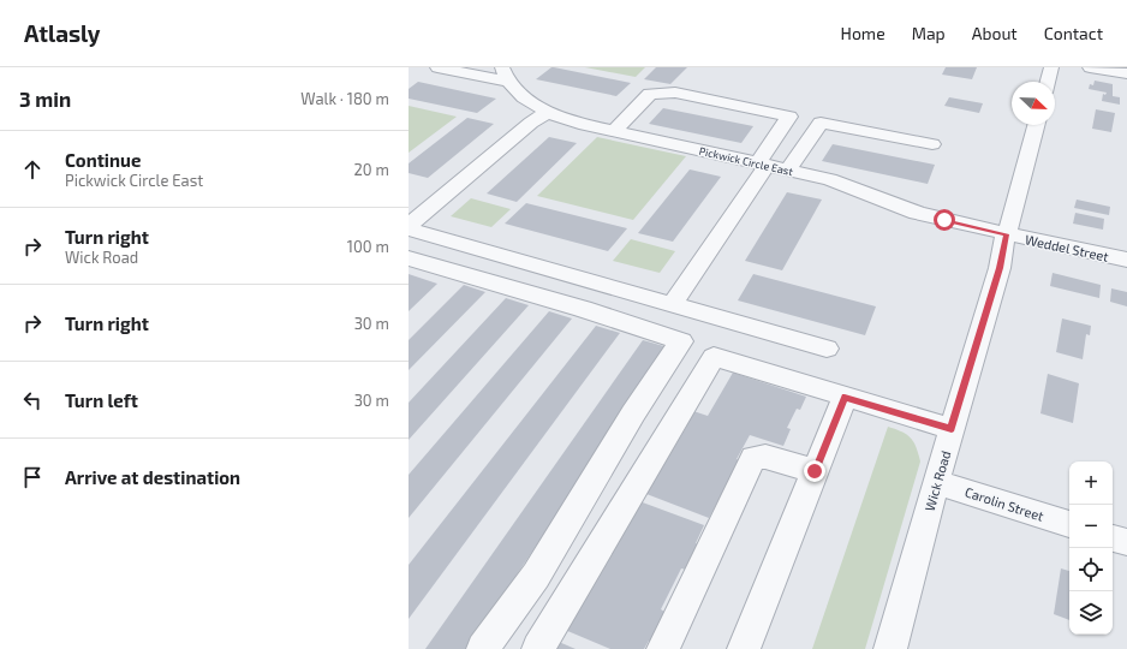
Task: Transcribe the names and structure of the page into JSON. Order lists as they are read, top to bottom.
{
  "streets": {
    "street": [
      "Pickwick Circle East",
      "Weddel Street",
      "Wick Road",
      "Carolin Street"
    ]
  },
  "crossings": [
    ["Pickwick Circle East", "Weddel Street"],
    ["Pickwick Circle East", "Wick Road"],
    ["Weddel Street", "Wick Road"],
    ["Wick Road", "Carolin Street"]
  ],
  "north": "bottom right",
  "page": {
    "header": "Atlasly",
    "nav": [
      "Home",
      "Map",
      "About",
      "Contact"
    ],
    "heading": ["3 min", "Walk · 180 m"],
    "list": [
      ["Continue", "Pickwick Circle East", "20 m"],
      ["Turn right", "Wick Road", "100 m"],
      ["Turn right", "30 m"],
      ["Turn left", "30 m"],
      "Arrive at destination"
    ],
    "map_buttons": ["+", "−"]
  }
}
